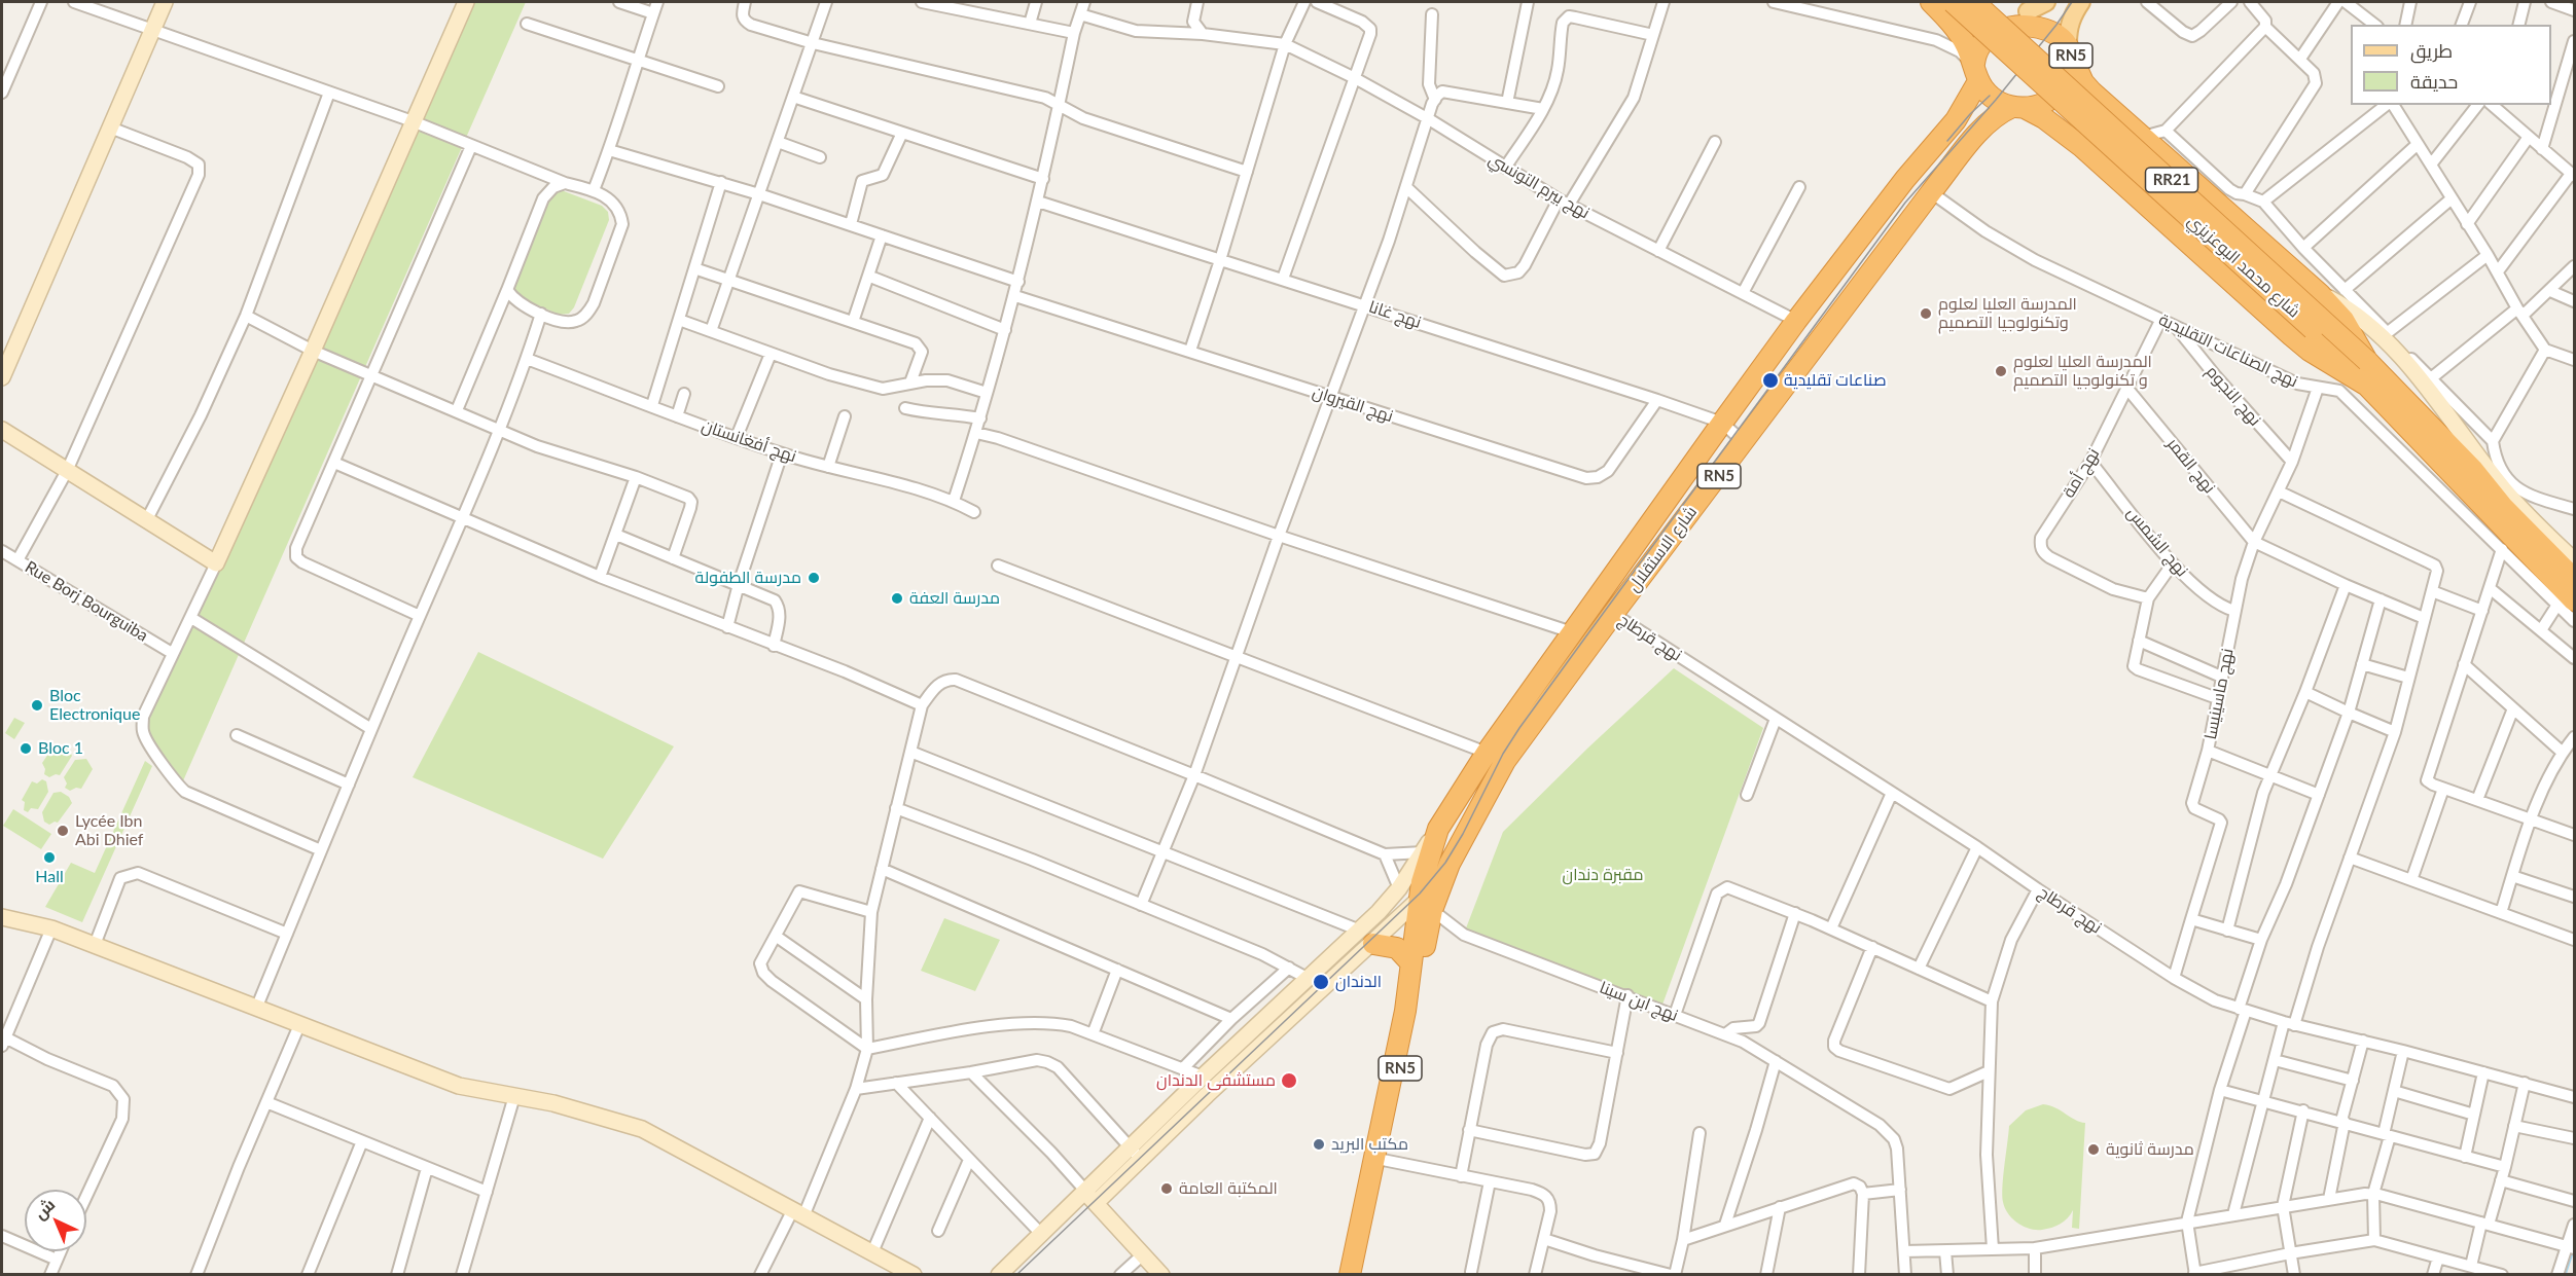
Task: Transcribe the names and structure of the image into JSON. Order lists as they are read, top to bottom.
{
  "streets": {
    "highway": [
      "RN5",
      "RR21",
      "شارع محمد البوعزيزي",
      "شارع الاستقلال"
    ],
    "street": [
      "نهج بيرم التونسي",
      "نهج غانا",
      "نهج الصناعات التقليدية",
      "نهج النجوم",
      "نهج القيروان",
      "نهج أفغانستان",
      "نهج القمر",
      "نهج أمة",
      "نهج الشمس",
      "Rue Borj Bourguiba",
      "نهج قرطاج",
      "نهج ماسينيسا",
      "نهج ابن سينا"
    ]
  },
  "crossings": [
    ["RN5", "شارع محمد البوعزيزي"],
    ["RN5", "شارع الاستقلال"],
    ["RN5", "نهج ابن سينا"],
    ["نهج بيرم التونسي", "شارع الاستقلال"],
    ["شارع محمد البوعزيزي", "نهج الصناعات التقليدية"],
    ["شارع محمد البوعزيزي", "شارع الاستقلال"],
    ["نهج غانا", "نهج القيروان"],
    ["نهج غانا", "شارع الاستقلال"],
    ["نهج الصناعات التقليدية", "نهج النجوم"],
    ["نهج الصناعات التقليدية", "نهج أمة"],
    ["نهج الصناعات التقليدية", "شارع الاستقلال"],
    ["نهج الصناعات التقليدية", "نهج ماسينيسا"],
    ["نهج النجوم", "نهج ماسينيسا"],
    ["نهج القمر", "نهج أمة"],
    ["نهج القمر", "نهج ماسينيسا"],
    ["نهج أمة", "نهج الشمس"],
    ["نهج الشمس", "نهج ماسينيسا"],
    ["شارع الاستقلال", "نهج قرطاج"],
    ["شارع الاستقلال", "نهج ابن سينا"]
  ],
  "parks": ["مقبرة دندان"],
  "places": [
    "المدرسة العليا لعلوم وتكنولوجيا التصميم",
    "المدرسة العليا لعلوم و تكنولوجيا التصميم",
    "صناعات تقليدية",
    "مدرسة الطفولة",
    "مدرسة العفة",
    "Bloc Electronique",
    "Bloc 1",
    "Lycée Ibn Abi Dhief",
    "Hall",
    "الدندان",
    "مستشفى الدندان",
    "مكتب البريد",
    "مدرسة ثانوية",
    "المكتبة العامة"
  ],
  "legend": ["طريق", "حديقة"],
  "north": "top left"
}
